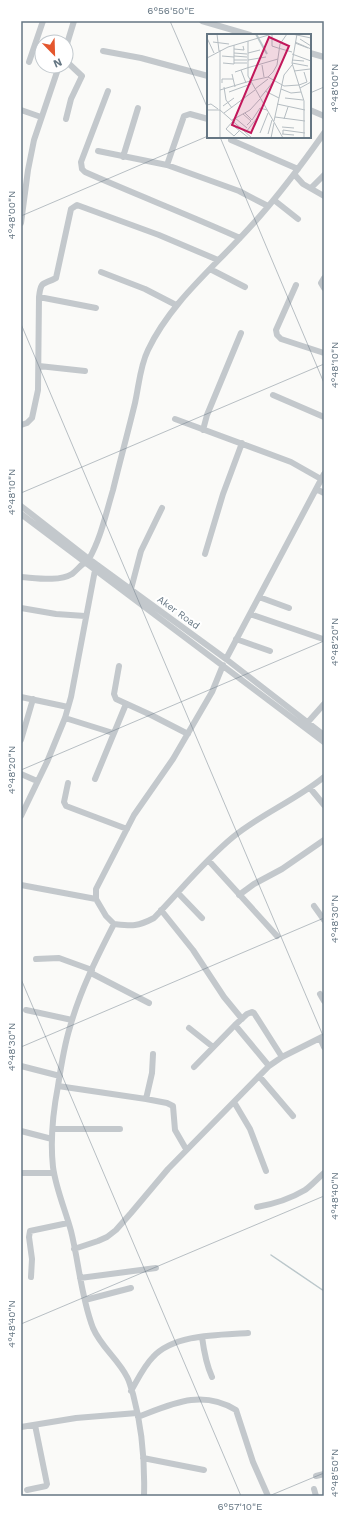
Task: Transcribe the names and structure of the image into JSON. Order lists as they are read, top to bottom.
{
  "streets": {
    "street": ["Aker Road"]
  },
  "north": "bottom right",
  "coordinates": [
    "6°56'50\"E",
    "4°48'00\"N",
    "4°48'10\"N",
    "4°48'20\"N",
    "4°48'30\"N",
    "4°48'40\"N",
    "4°48'50\"N",
    "6°57'10\"E"
  ]
}
